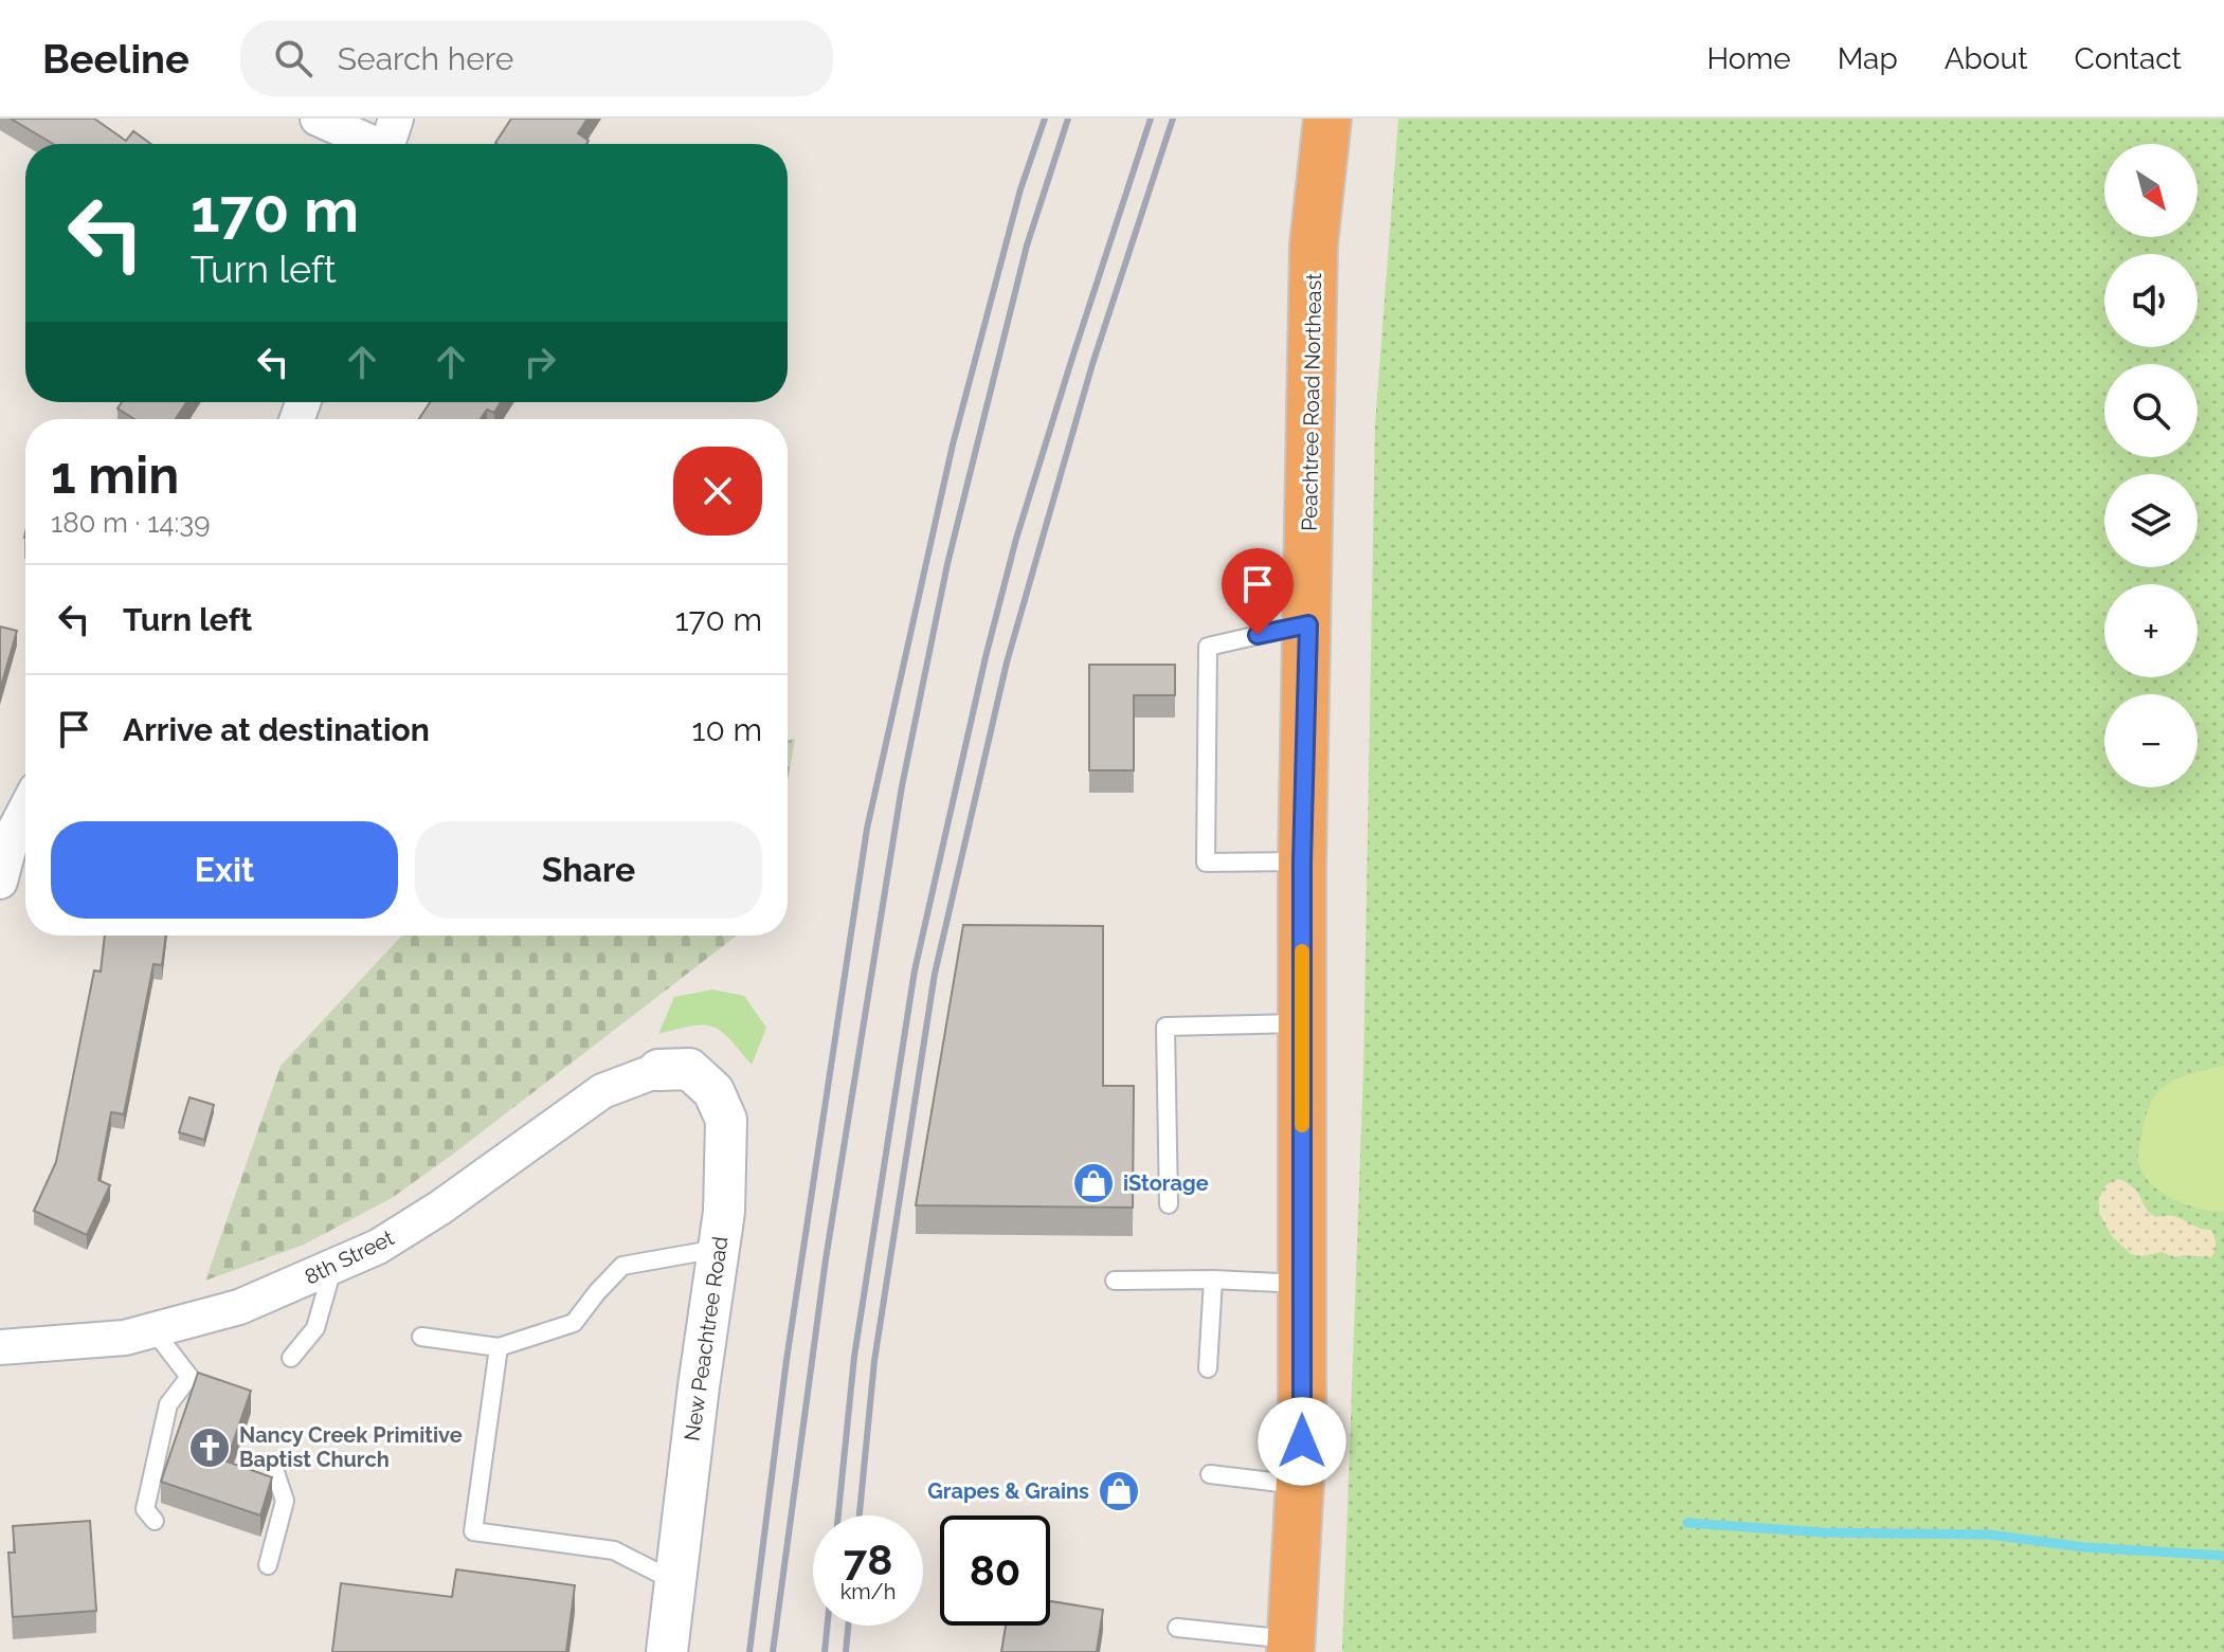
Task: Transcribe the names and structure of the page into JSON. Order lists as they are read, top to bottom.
{
  "streets": {
    "highway": ["Peachtree Road Northeast"],
    "street": ["8th Street", "New Peachtree Road"]
  },
  "crossings": [
    ["8th Street", "New Peachtree Road"]
  ],
  "places": {
    "shop": ["iStorage", "Grapes & Grains"],
    "church": ["Nancy Creek Primitive Baptist Church"]
  },
  "north": "bottom right",
  "page": {
    "header": "Beeline",
    "search": "Search here",
    "nav": [
      "Home",
      "Map",
      "About",
      "Contact"
    ],
    "map_buttons": ["+", "−"],
    "turn": ["170 m", "Turn left"],
    "heading": ["1 min", "180 m · 14:39"],
    "list": [
      {
        "name": "Turn left",
        "value": "170 m"
      },
      {
        "name": "Arrive at destination",
        "value": "10 m"
      }
    ],
    "buttons": ["Exit", "Share"],
    "speed": "78 km/h",
    "limit": "80"
  }
}
